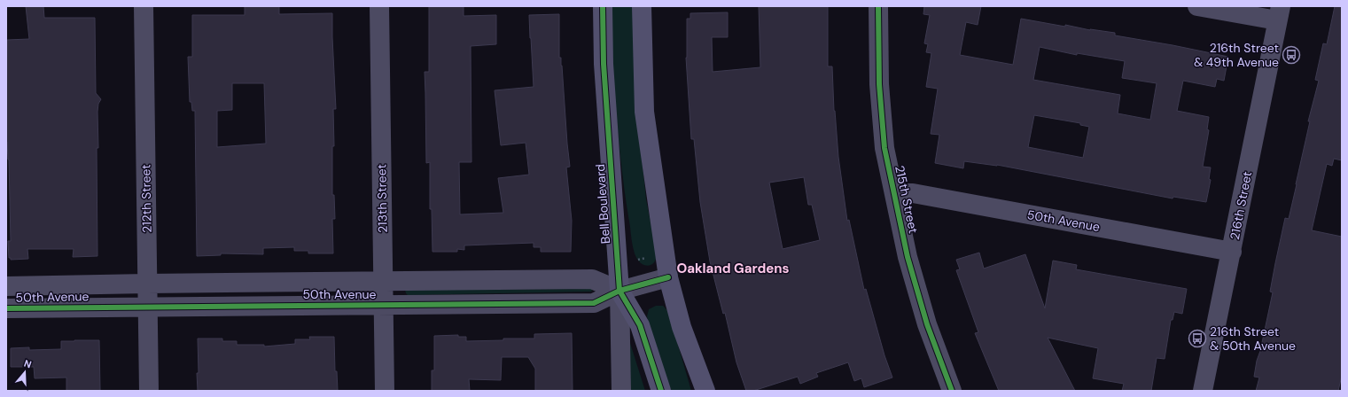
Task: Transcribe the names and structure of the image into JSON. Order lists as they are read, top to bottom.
{
  "streets": {
    "street": [
      "212th Street",
      "213th Street",
      "215th Street",
      "Bell Boulevard",
      "216th Street",
      "50th Avenue"
    ]
  },
  "crossings": [
    ["212th Street", "50th Avenue"],
    ["213th Street", "50th Avenue"],
    ["215th Street", "50th Avenue"],
    ["Bell Boulevard", "50th Avenue"],
    ["216th Street", "50th Avenue"]
  ],
  "districts": ["Oakland Gardens"],
  "places": {
    "bus stop": ["216th Street & 49th Avenue", "216th Street & 50th Avenue"]
  },
  "north": "top"
}
